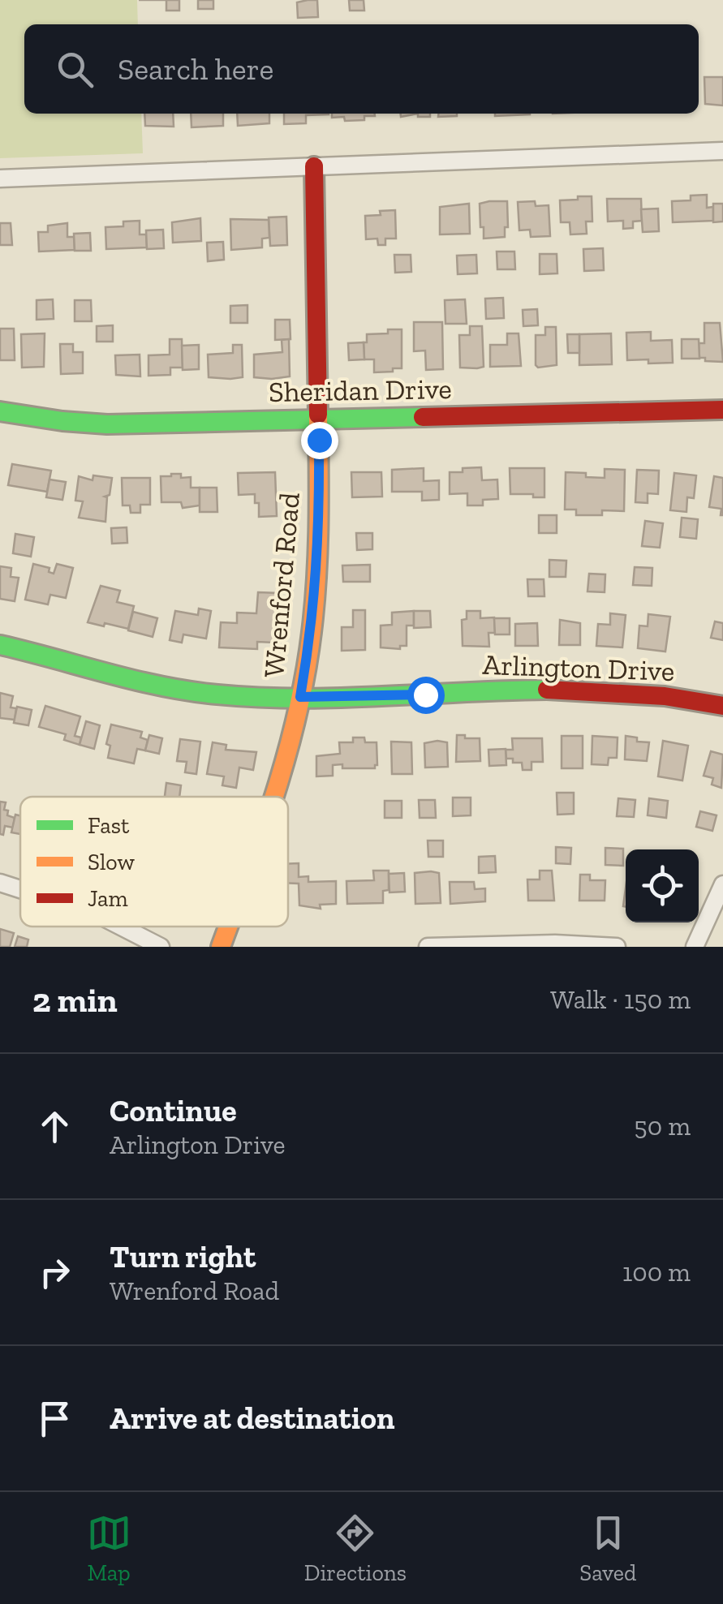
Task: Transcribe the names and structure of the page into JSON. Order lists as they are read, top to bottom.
{
  "streets": {
    "street": ["Sheridan Drive", "Wrenford Road", "Arlington Drive"]
  },
  "crossings": [
    ["Sheridan Drive", "Wrenford Road"],
    ["Wrenford Road", "Arlington Drive"]
  ],
  "legend": ["Fast", "Slow", "Jam"],
  "page": {
    "search": "Search here",
    "heading": ["2 min", "Walk · 150 m"],
    "list": [
      ["Continue", "Arlington Drive", "50 m"],
      ["Turn right", "Wrenford Road", "100 m"],
      "Arrive at destination"
    ],
    "nav": ["Map", "Directions", "Saved"]
  }
}
